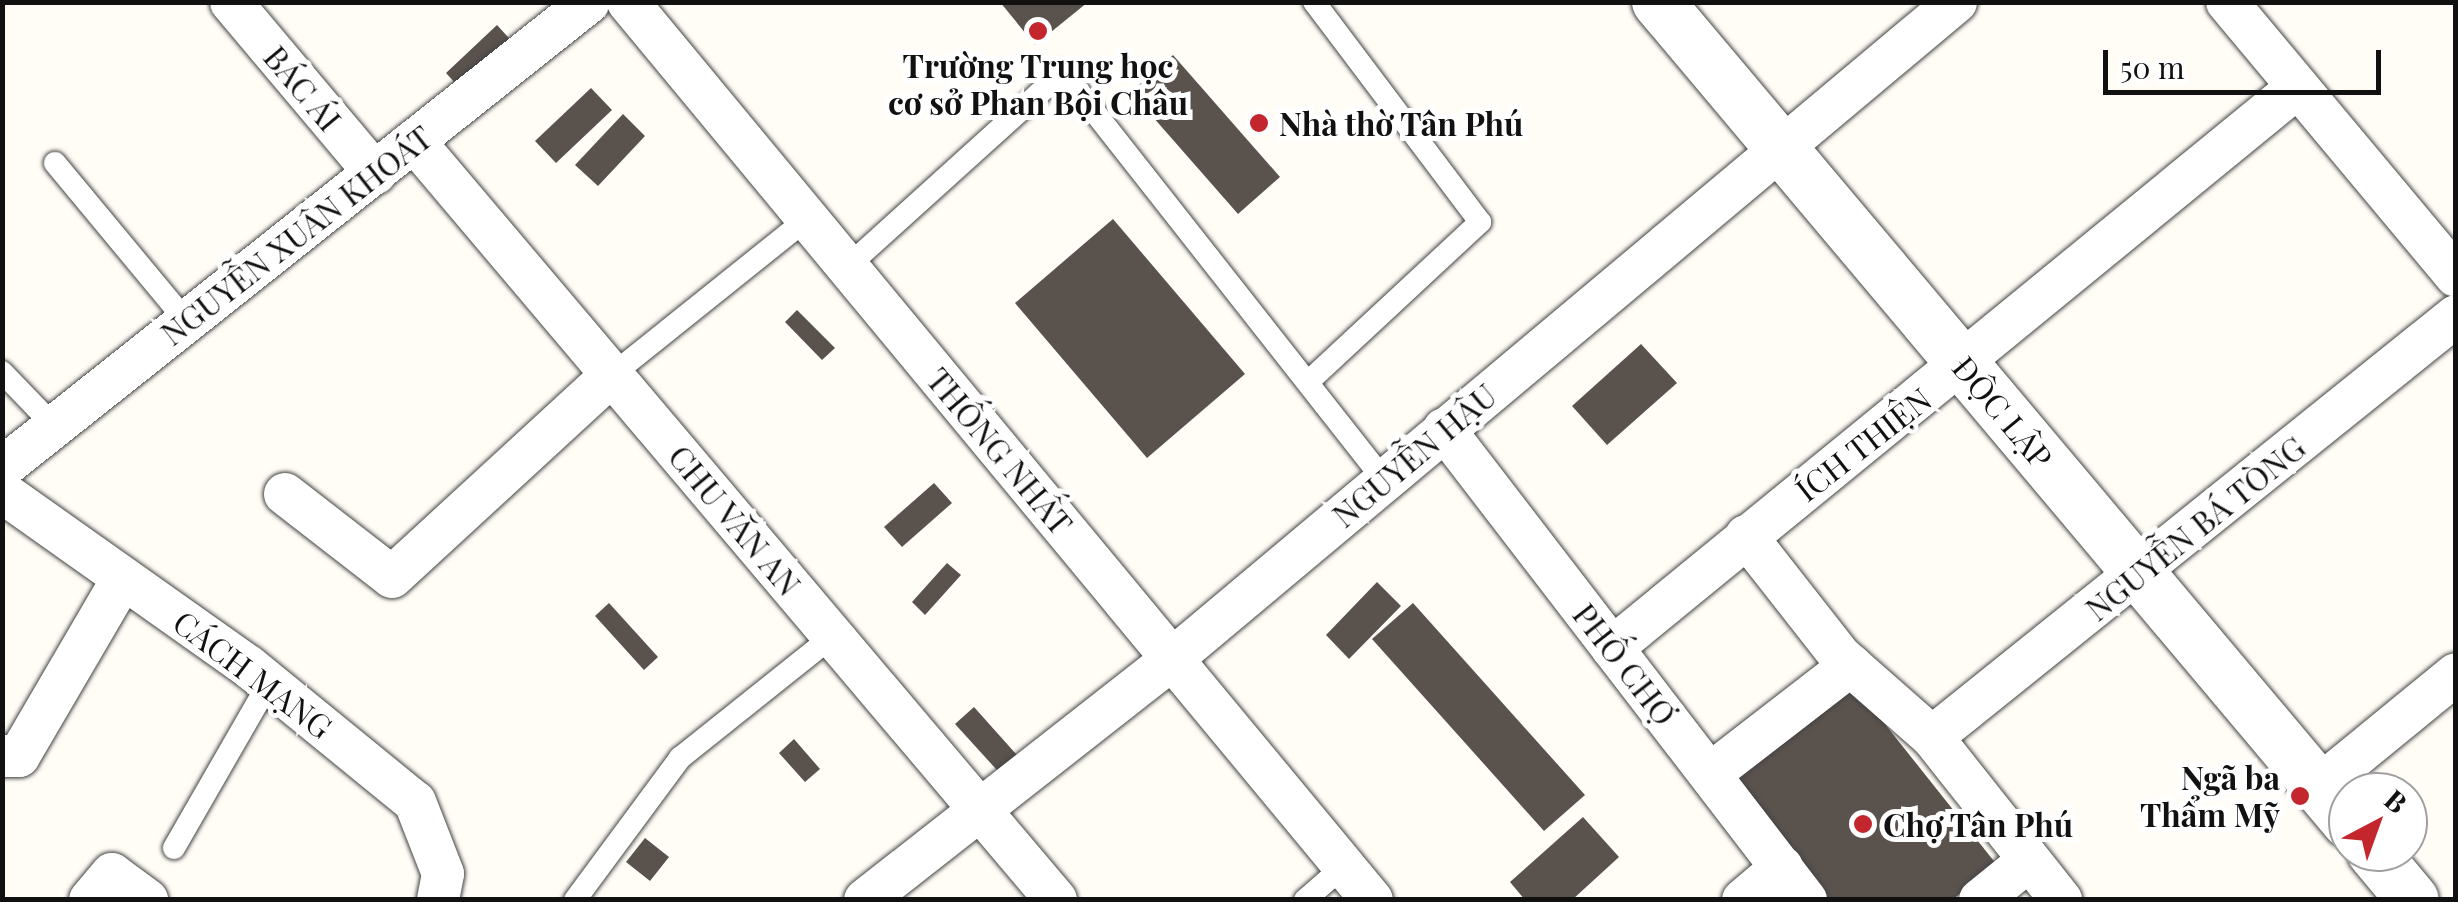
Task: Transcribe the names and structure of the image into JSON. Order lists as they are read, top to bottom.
{
  "streets": {
    "street": [
      "BÁC ÁI",
      "NGUYỄN XUÂN KHOÁT",
      "ĐỘC LẬP",
      "ÍCH THIỆN",
      "THỐNG NHẤT",
      "NGUYỄN HẬU",
      "CHU VĂN AN",
      "NGUYỄN BÁ TÒNG",
      "PHỐ CHỢ",
      "CÁCH MẠNG"
    ]
  },
  "crossings": [
    ["BÁC ÁI", "NGUYỄN XUÂN KHOÁT"],
    ["NGUYỄN XUÂN KHOÁT", "CHU VĂN AN"],
    ["ĐỘC LẬP", "ÍCH THIỆN"],
    ["ĐỘC LẬP", "NGUYỄN HẬU"],
    ["ĐỘC LẬP", "NGUYỄN BÁ TÒNG"],
    ["ÍCH THIỆN", "PHỐ CHỢ"],
    ["THỐNG NHẤT", "NGUYỄN HẬU"],
    ["NGUYỄN HẬU", "CHU VĂN AN"],
    ["NGUYỄN HẬU", "PHỐ CHỢ"]
  ],
  "places": [
    "Trường Trung học cơ sở Phan Bội Châu",
    "Nhà thờ Tân Phú",
    "Ngã ba Thẩm Mỹ",
    "Chợ Tân Phú"
  ],
  "scale_bar": "50 m",
  "north": "top right"
}
